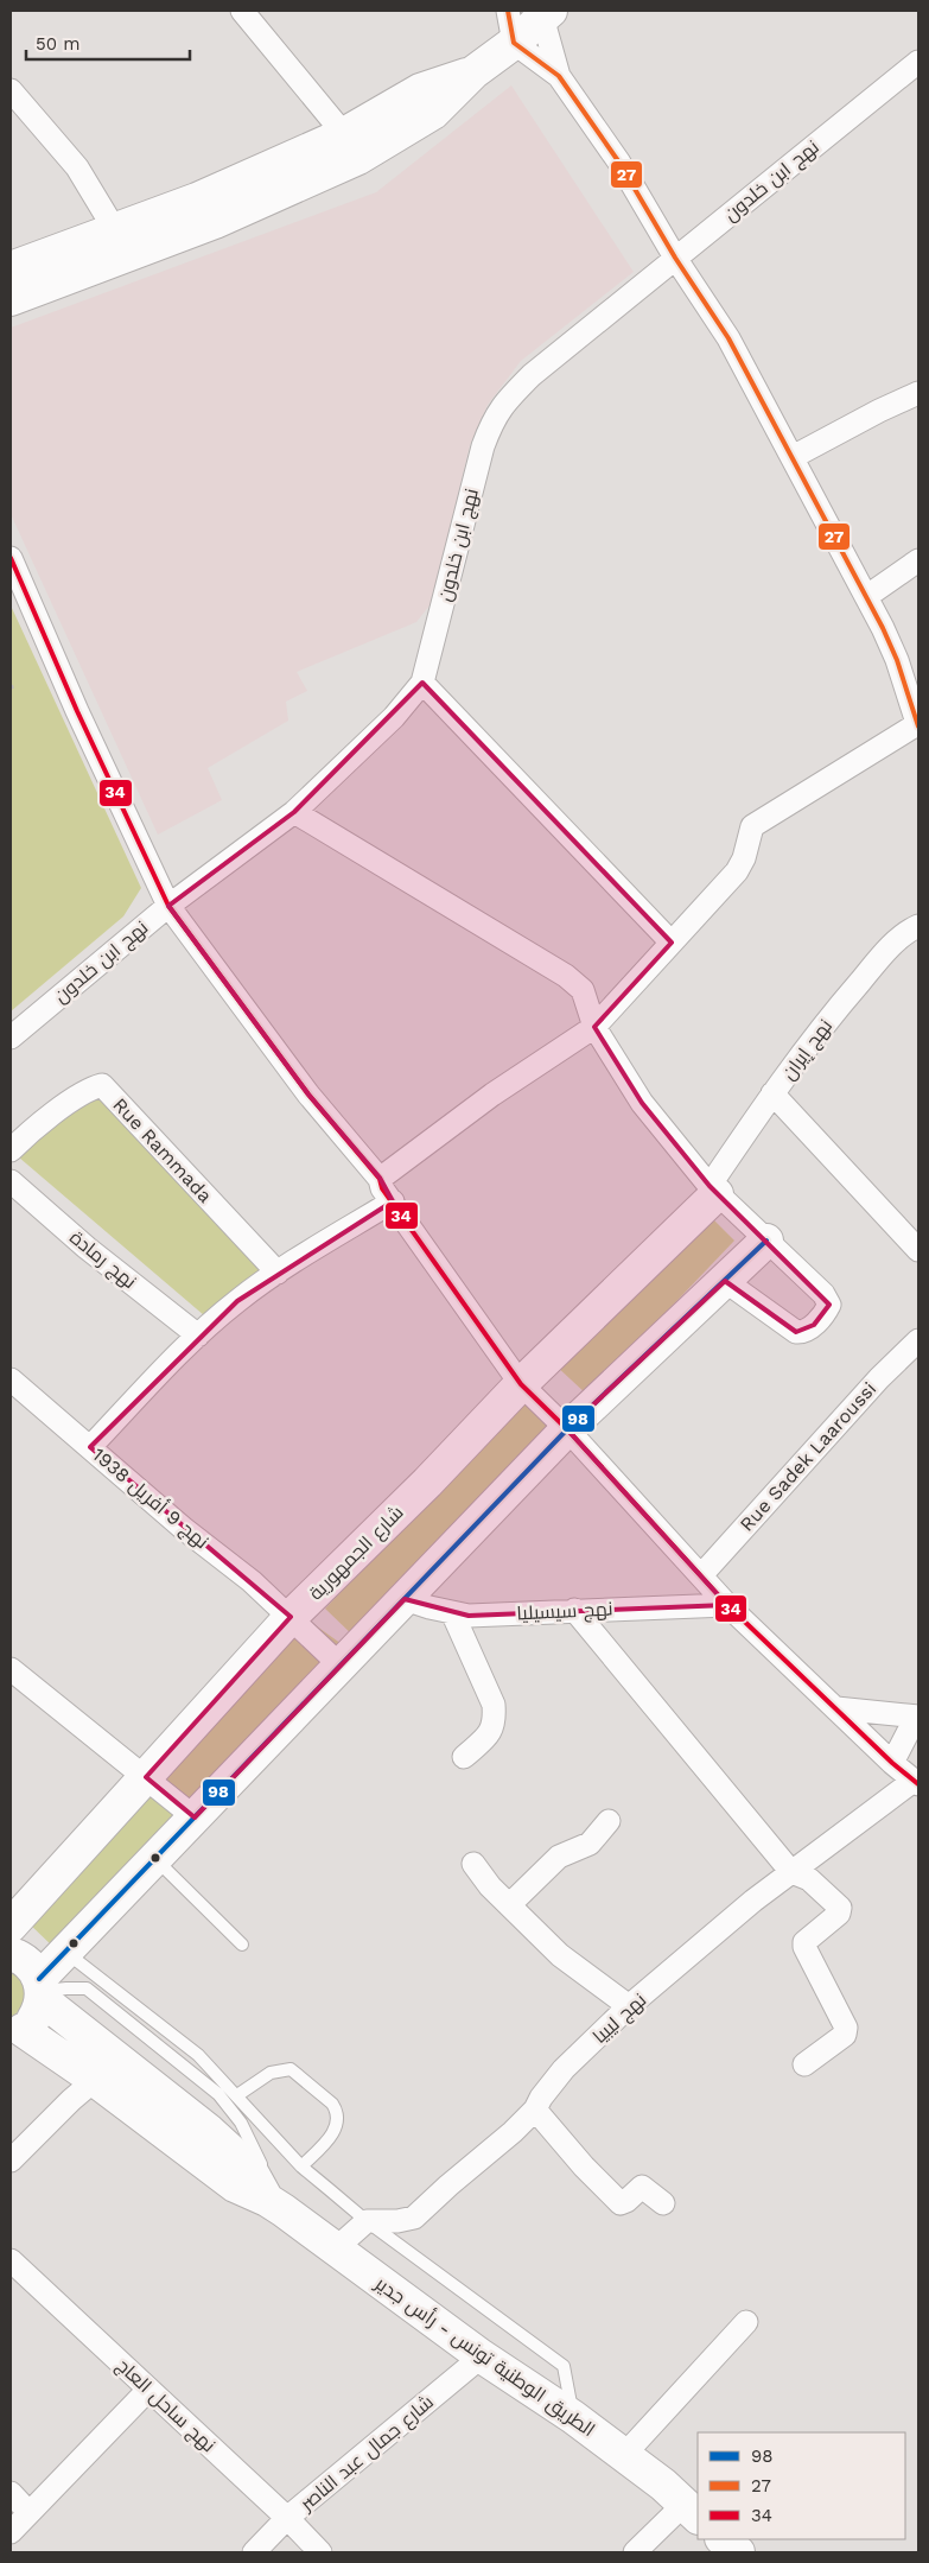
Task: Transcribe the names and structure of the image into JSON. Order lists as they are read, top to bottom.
{
  "streets": {
    "street": [
      "نهج ابن خلدون",
      "نهج إيران",
      "Rue Rammada",
      "نهج رمادة",
      "Rue Sadek Laaroussi",
      "نهج 9 أفريل 1938",
      "شارع الجمهورية",
      "نهج سيسيليا",
      "نهج ليبيا",
      "الطريق الوطنية تونس - رأس جدير",
      "نهج ساحل العاج",
      "شارع جمال عبد الناصر"
    ]
  },
  "crossings": [
    ["نهج إيران", "شارع الجمهورية"],
    ["نهج 9 أفريل 1938", "شارع الجمهورية"],
    ["الطريق الوطنية تونس - رأس جدير", "شارع جمال عبد الناصر"],
    ["نهج ساحل العاج", "شارع جمال عبد الناصر"]
  ],
  "lines": ["transit line 27", "transit line 34", "transit line 98"],
  "legend": ["98", "27", "34"],
  "scale_bar": "50 m"
}
